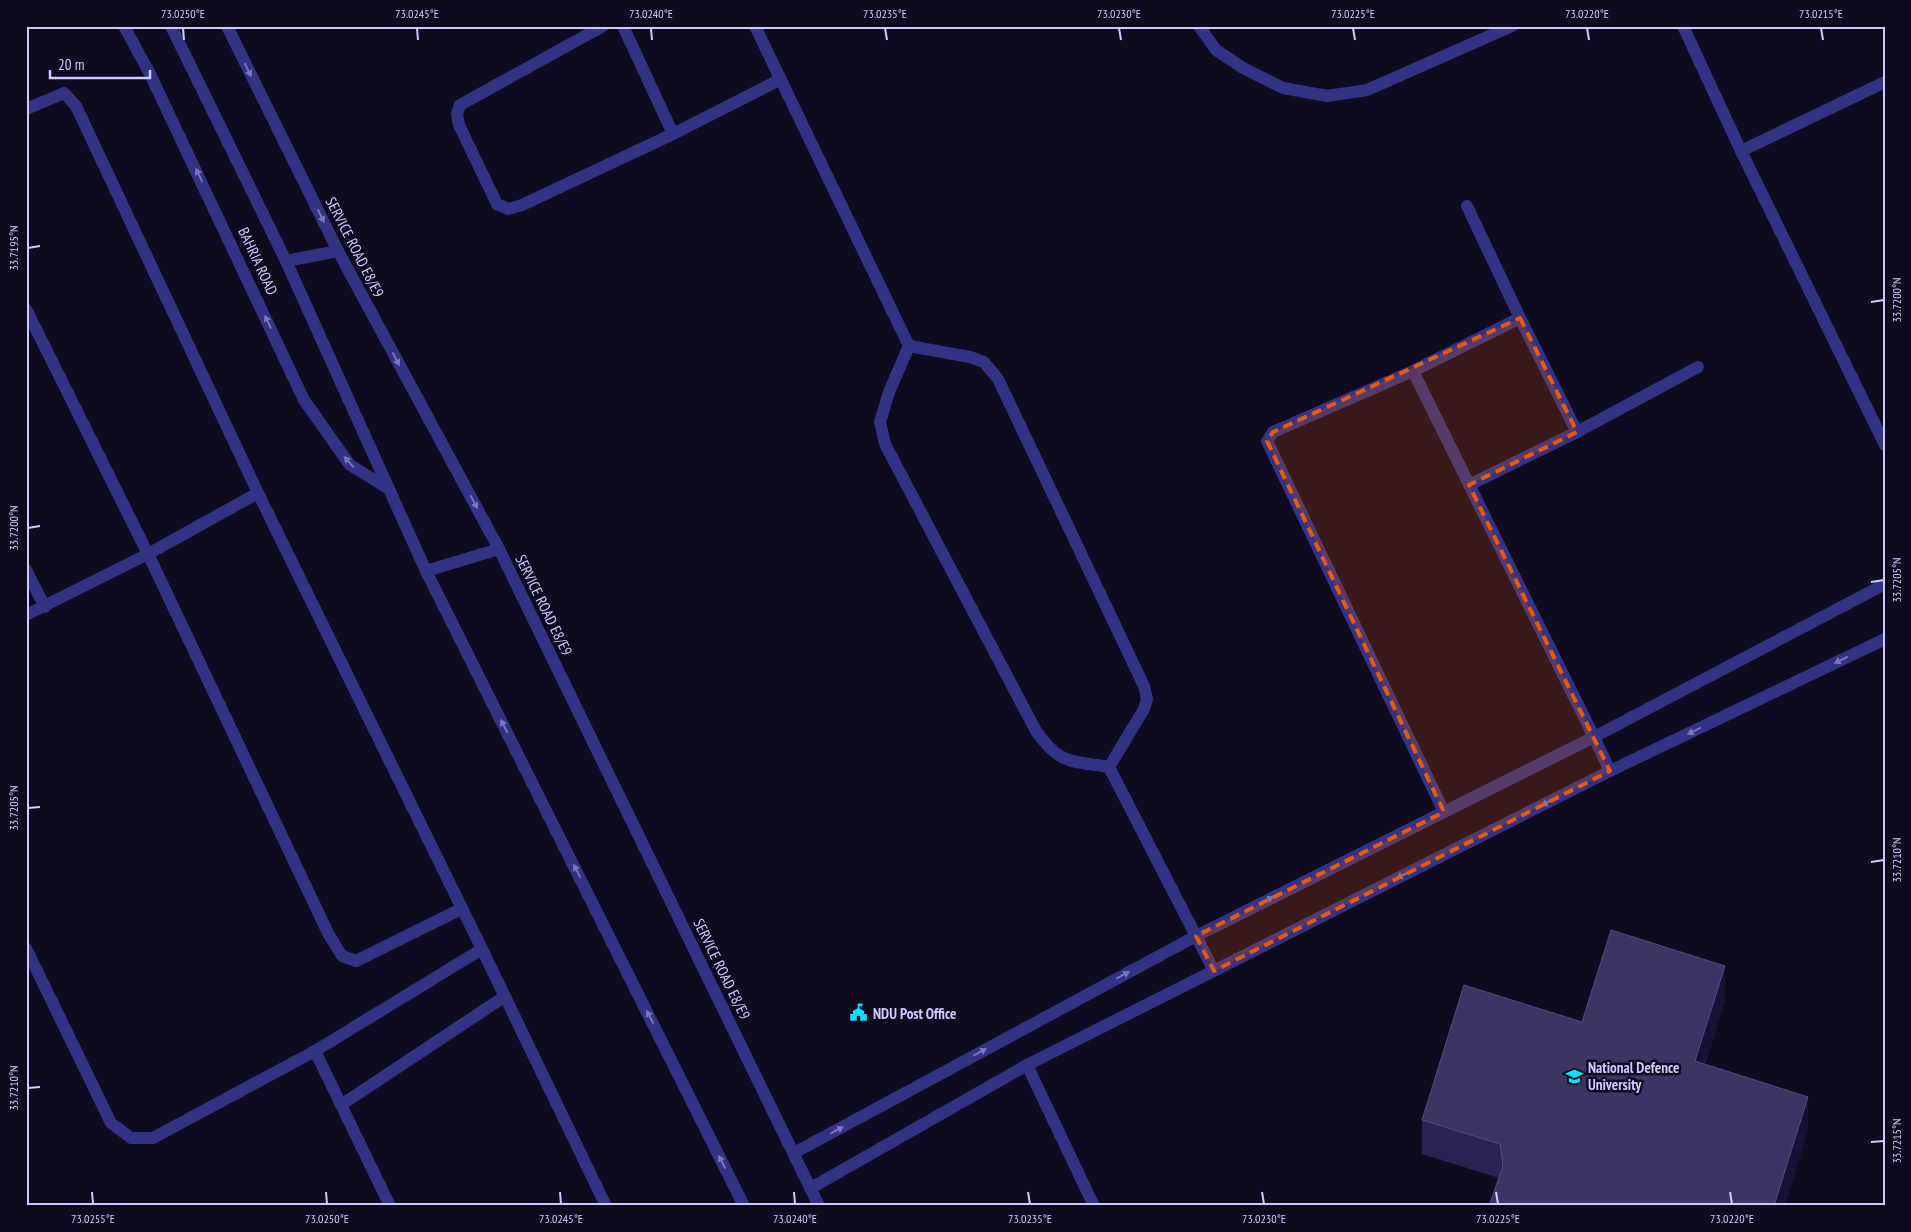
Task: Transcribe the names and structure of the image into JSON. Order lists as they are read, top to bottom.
{
  "streets": {
    "street": ["SERVICE ROAD E8/E9", "BAHRIA ROAD"]
  },
  "places": {
    "public building": ["NDU Post Office"],
    "school or university": ["National Defence University"]
  },
  "scale_bar": "20 m",
  "coordinates": [
    "73.0250°E",
    "73.0245°E",
    "73.0240°E",
    "73.0235°E",
    "73.0230°E",
    "73.0225°E",
    "73.0220°E",
    "73.0215°E",
    "33.7195°N",
    "33.7200°N",
    "33.7205°N",
    "33.7210°N",
    "33.7215°N",
    "73.0255°E"
  ]
}
